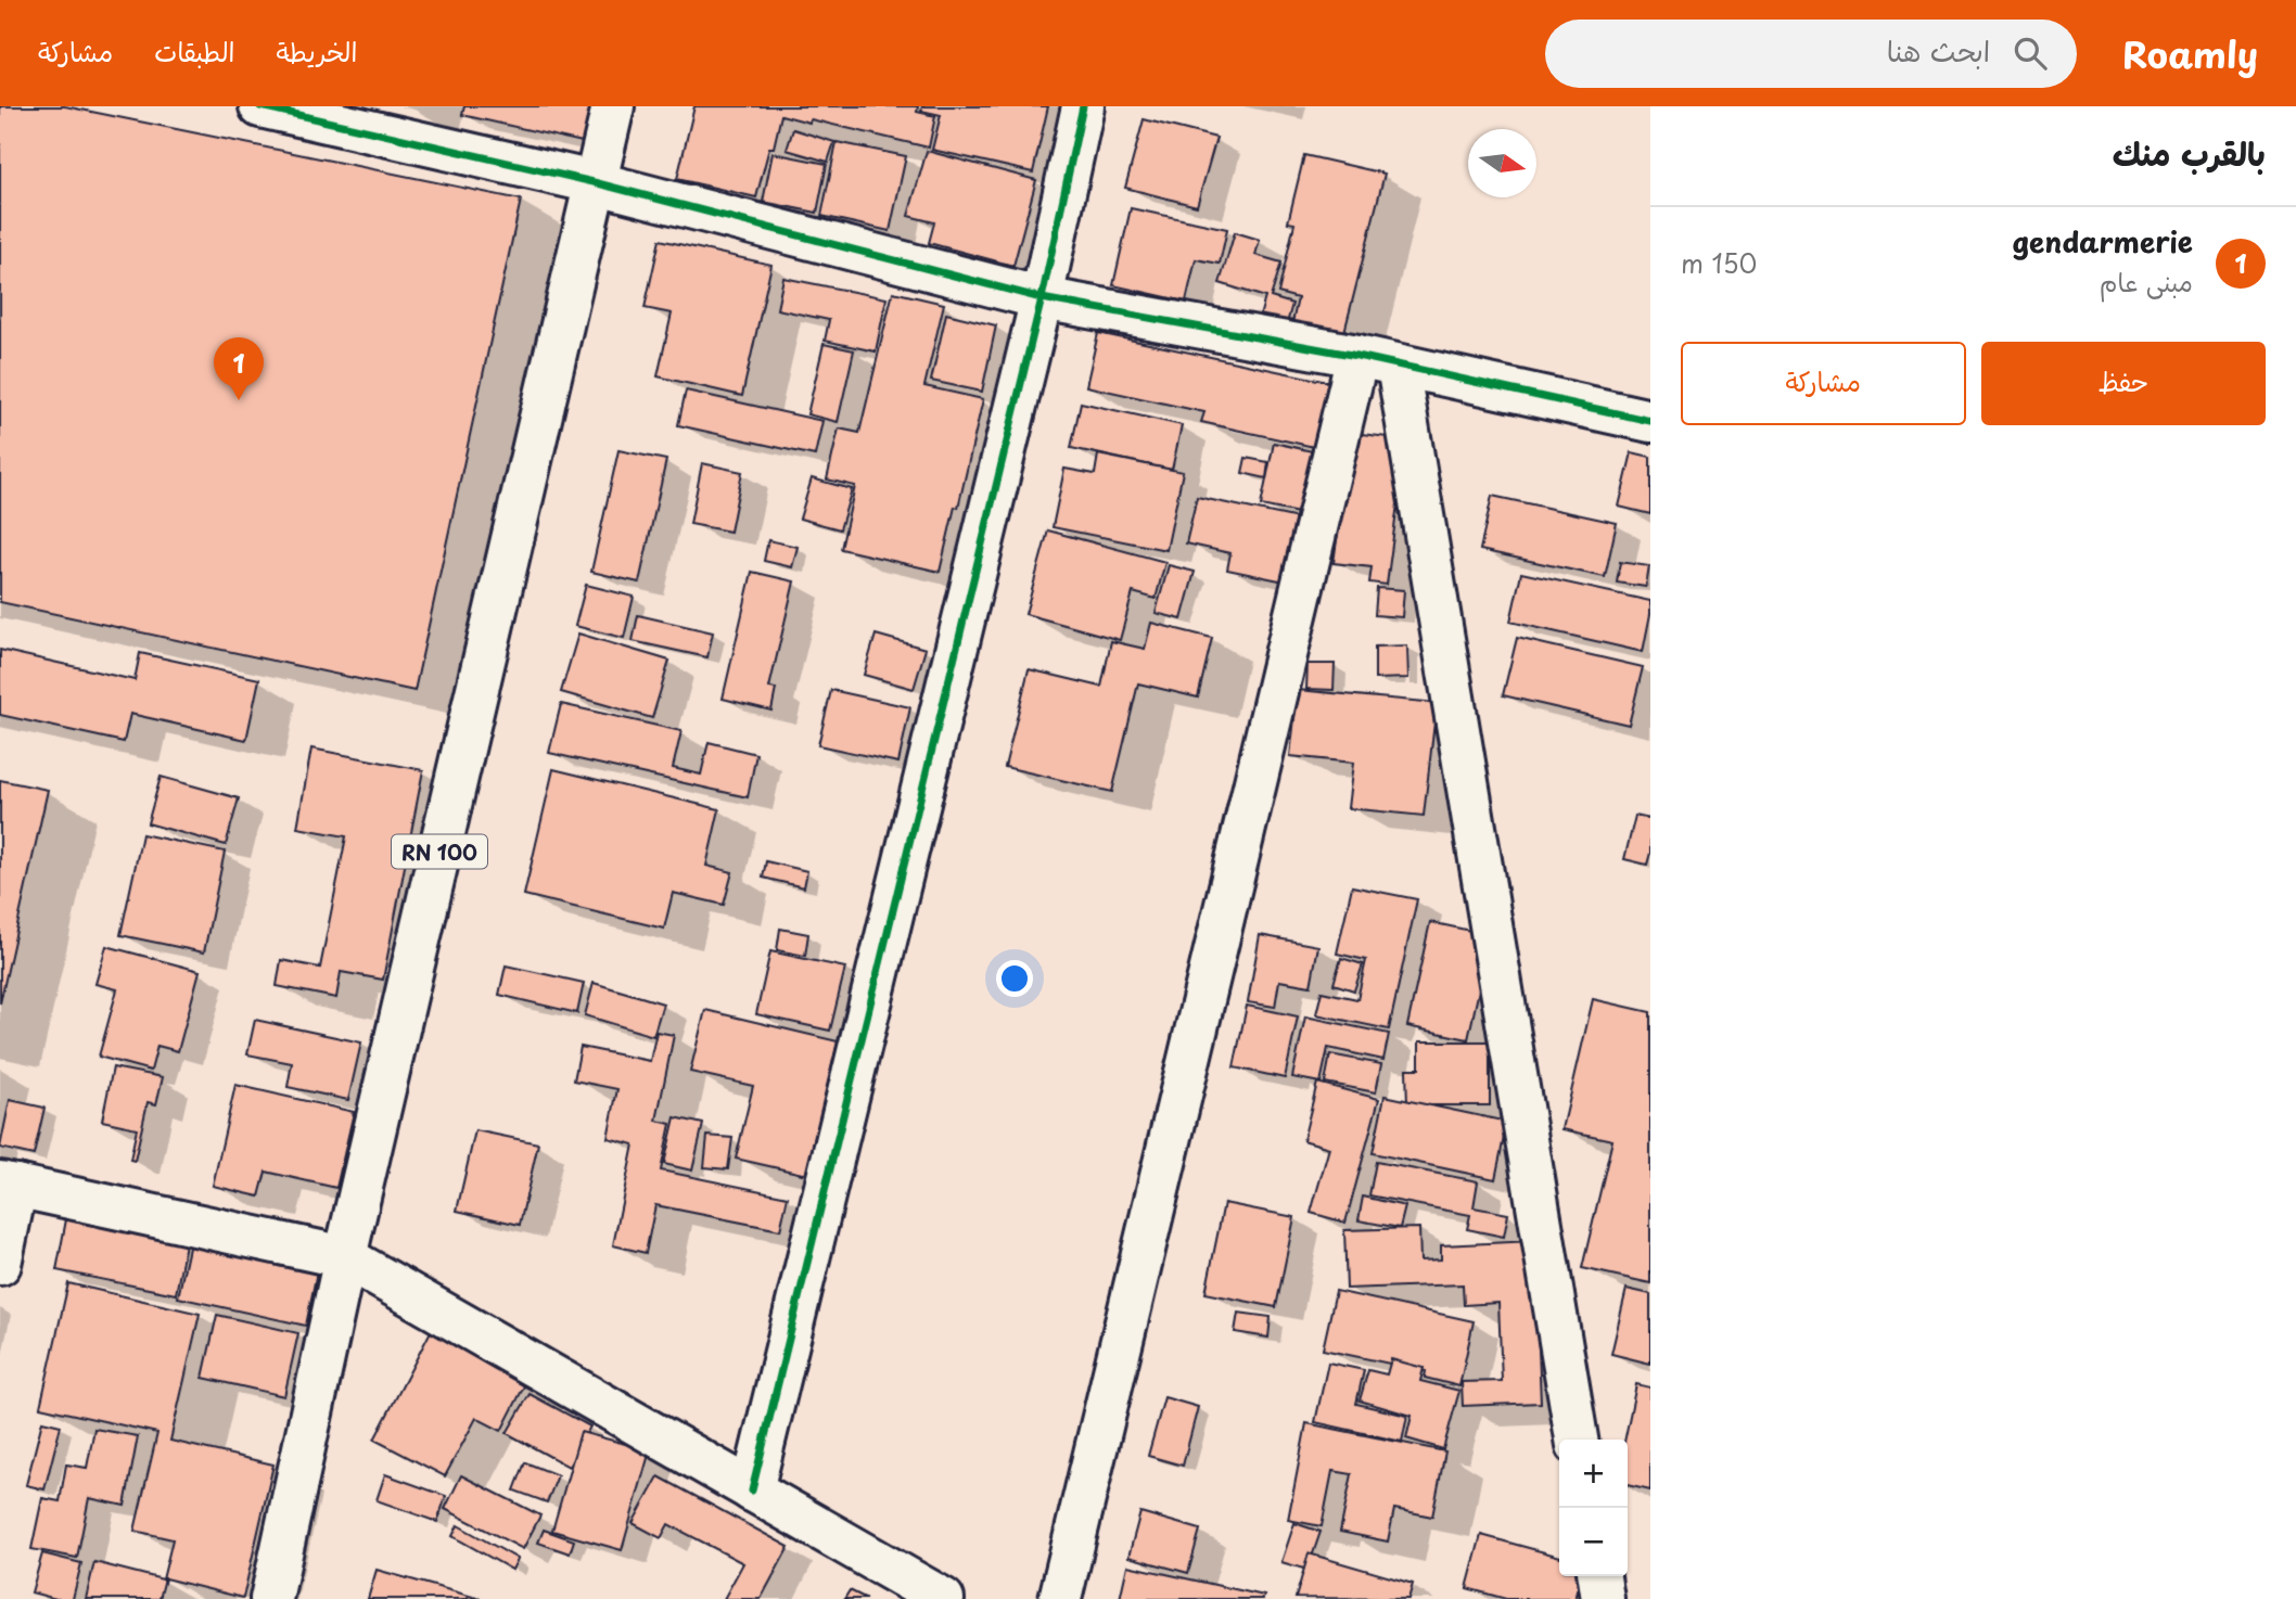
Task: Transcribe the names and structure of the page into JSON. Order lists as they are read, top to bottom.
{
  "streets": {
    "street": ["RN 100"]
  },
  "north": "right",
  "page": {
    "header": "Roamly",
    "search": "ابحث هنا",
    "nav": ["الخريطة", "الطبقات", "مشاركة"],
    "heading": "بالقرب منك",
    "list": [
      {
        "mark": "1",
        "name": "gendarmerie",
        "note": "مبنى عام",
        "value": "150 m"
      }
    ],
    "buttons": ["حفظ", "مشاركة"],
    "pins": "1",
    "map_buttons": ["+", "−"]
  }
}
